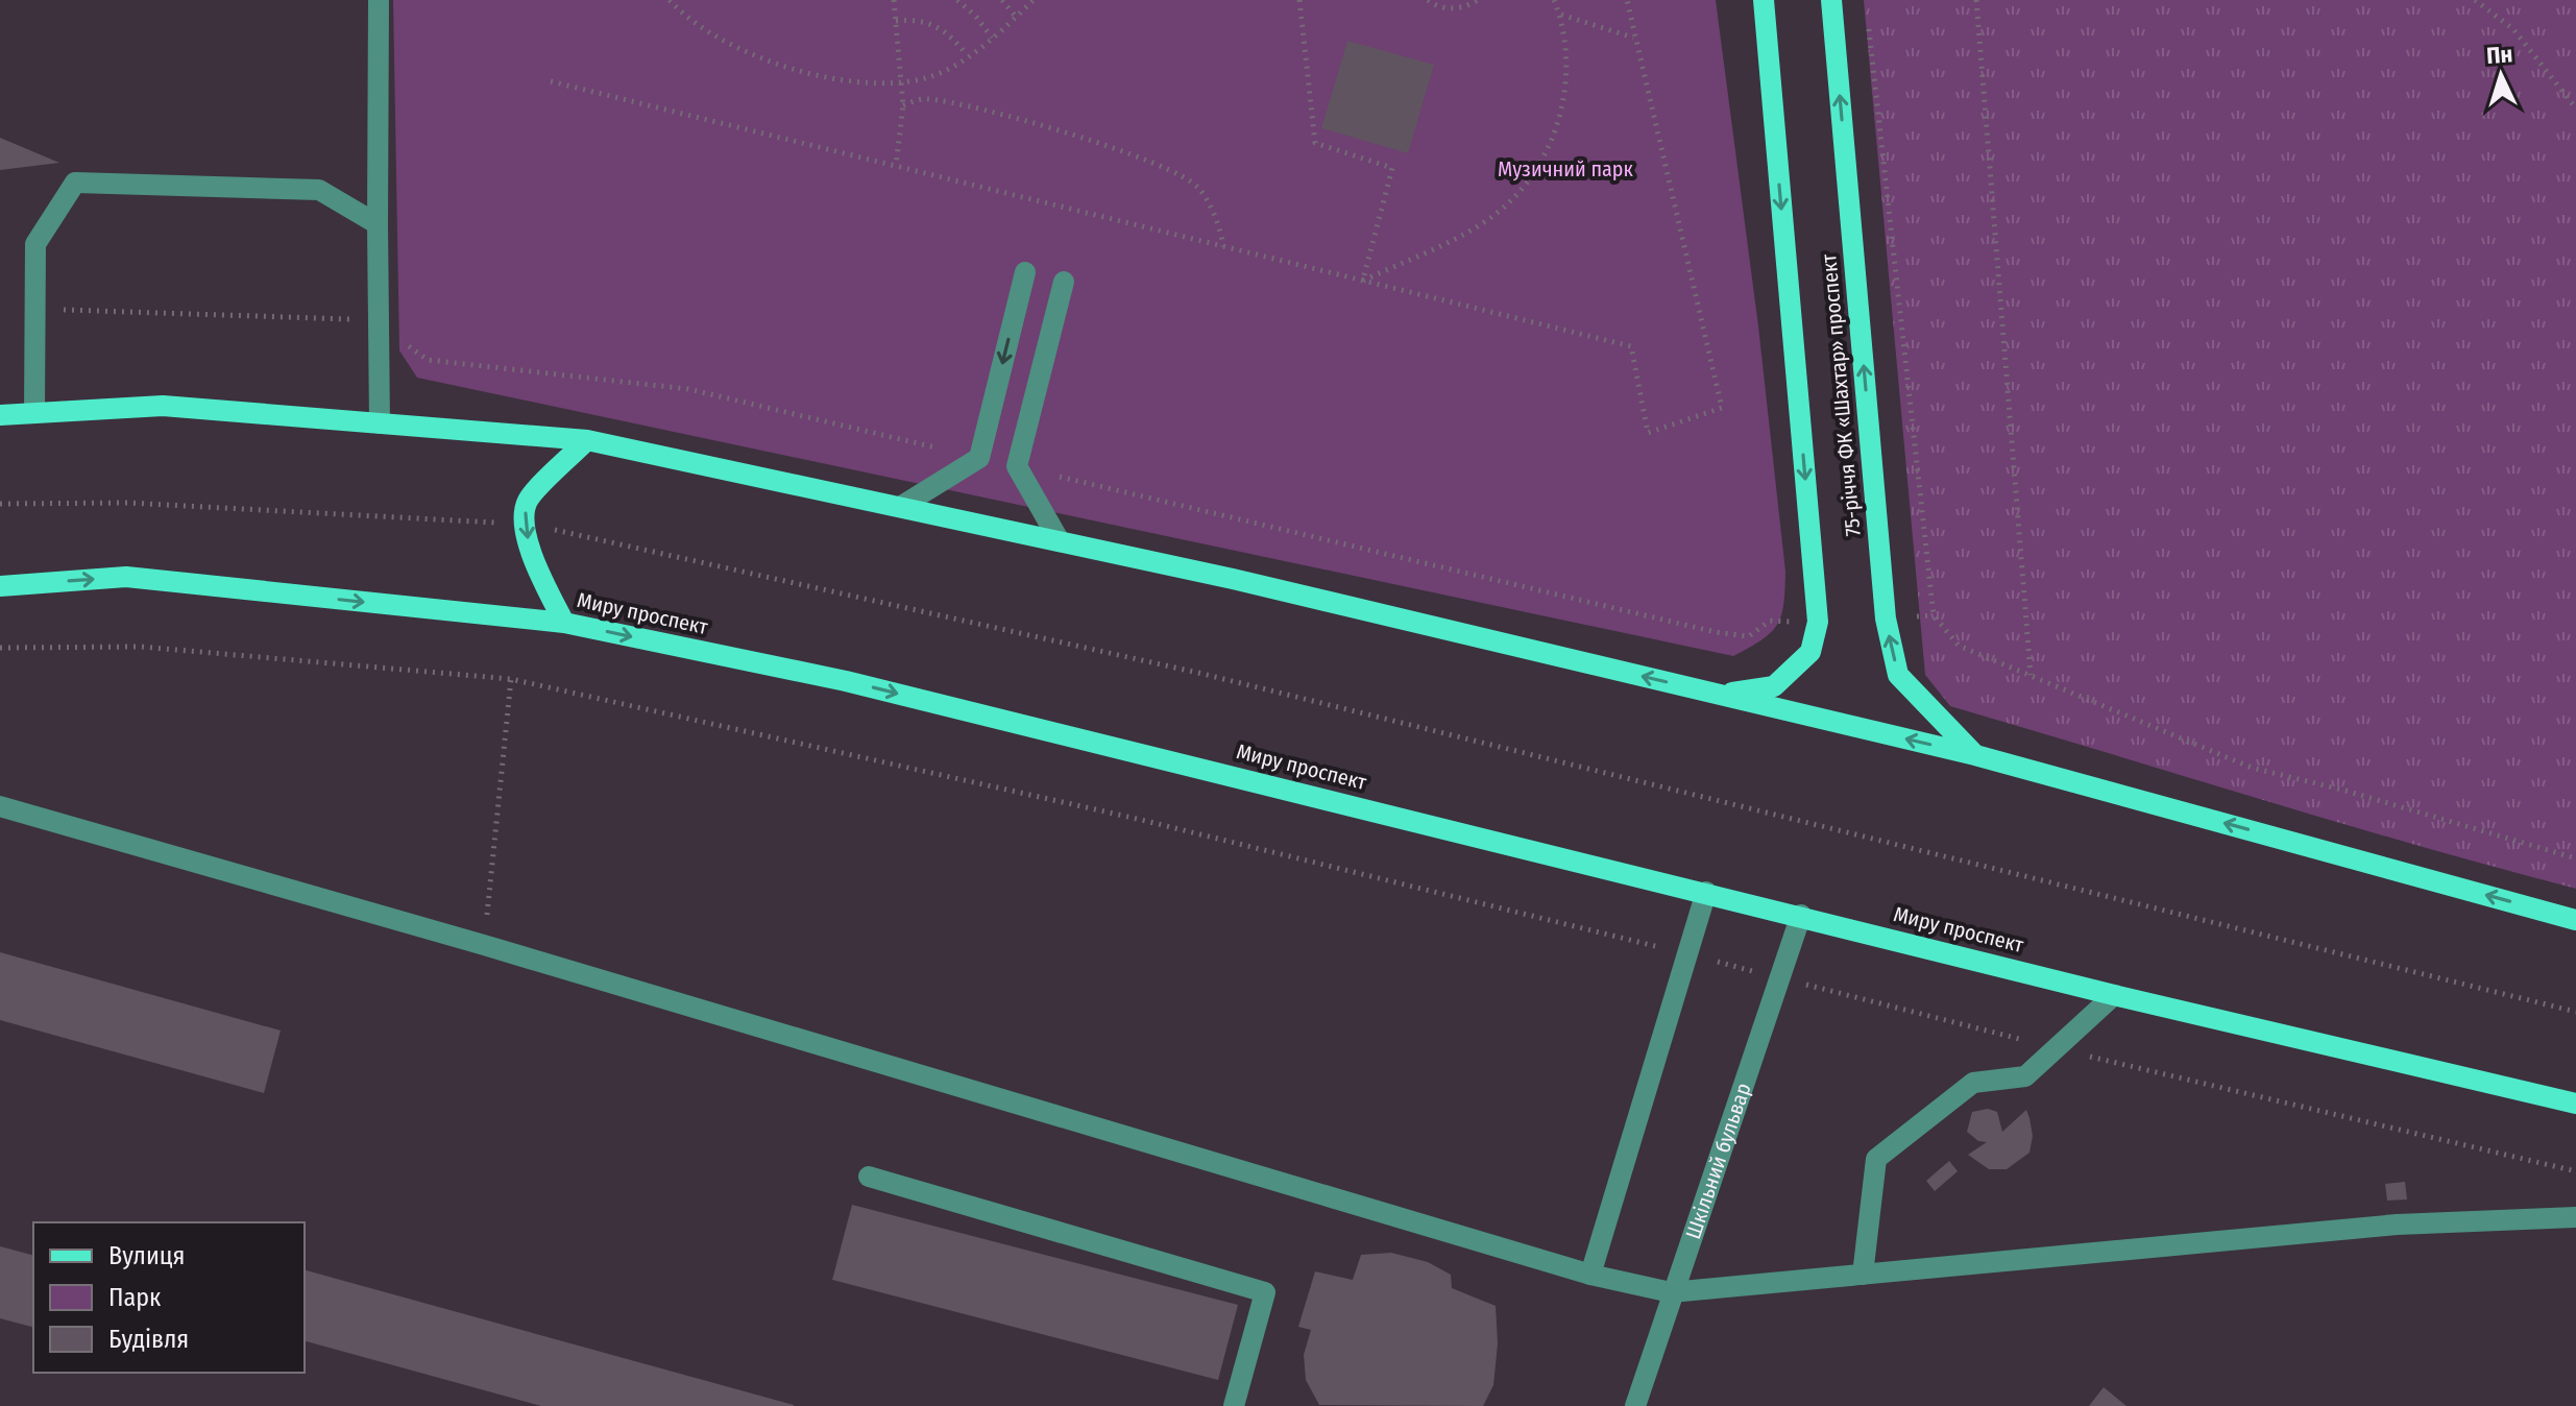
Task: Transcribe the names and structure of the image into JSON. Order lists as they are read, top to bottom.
{
  "streets": {
    "main road": ["75-річчя ФК «Шахтар» проспект", "Миру проспект"],
    "street": ["Шкільний бульвар"]
  },
  "crossings": [
    ["Миру проспект", "Шкільний бульвар"]
  ],
  "parks": ["Музичний парк"],
  "legend": ["Вулиця", "Парк", "Будівля"],
  "north": "top"
}
